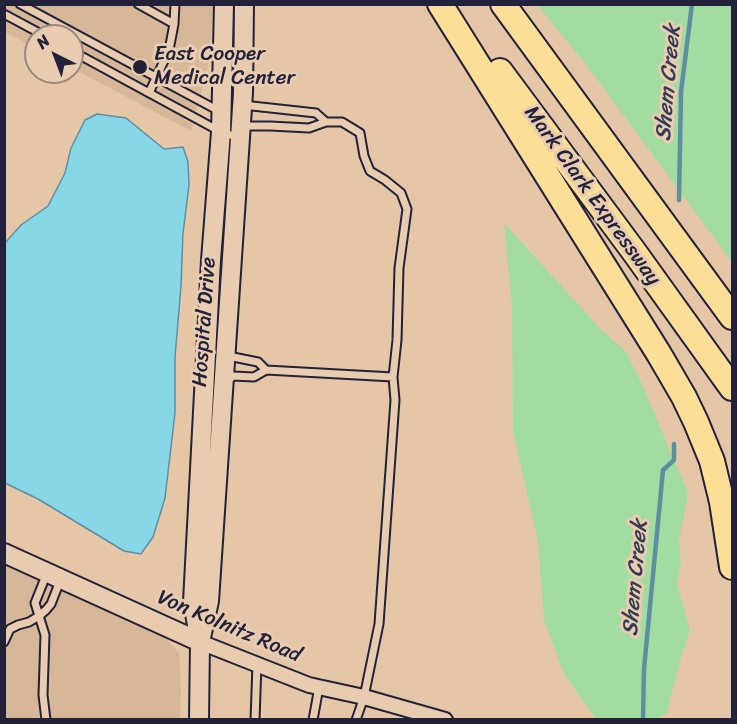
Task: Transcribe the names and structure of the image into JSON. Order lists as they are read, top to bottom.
{
  "streets": {
    "highway": ["Mark Clark Expressway"],
    "street": ["Hospital Drive", "Von Kolnitz Road"]
  },
  "crossings": [
    ["Hospital Drive", "Von Kolnitz Road"]
  ],
  "water": ["Shem Creek"],
  "places": ["East Cooper Medical Center"],
  "north": "top left"
}
